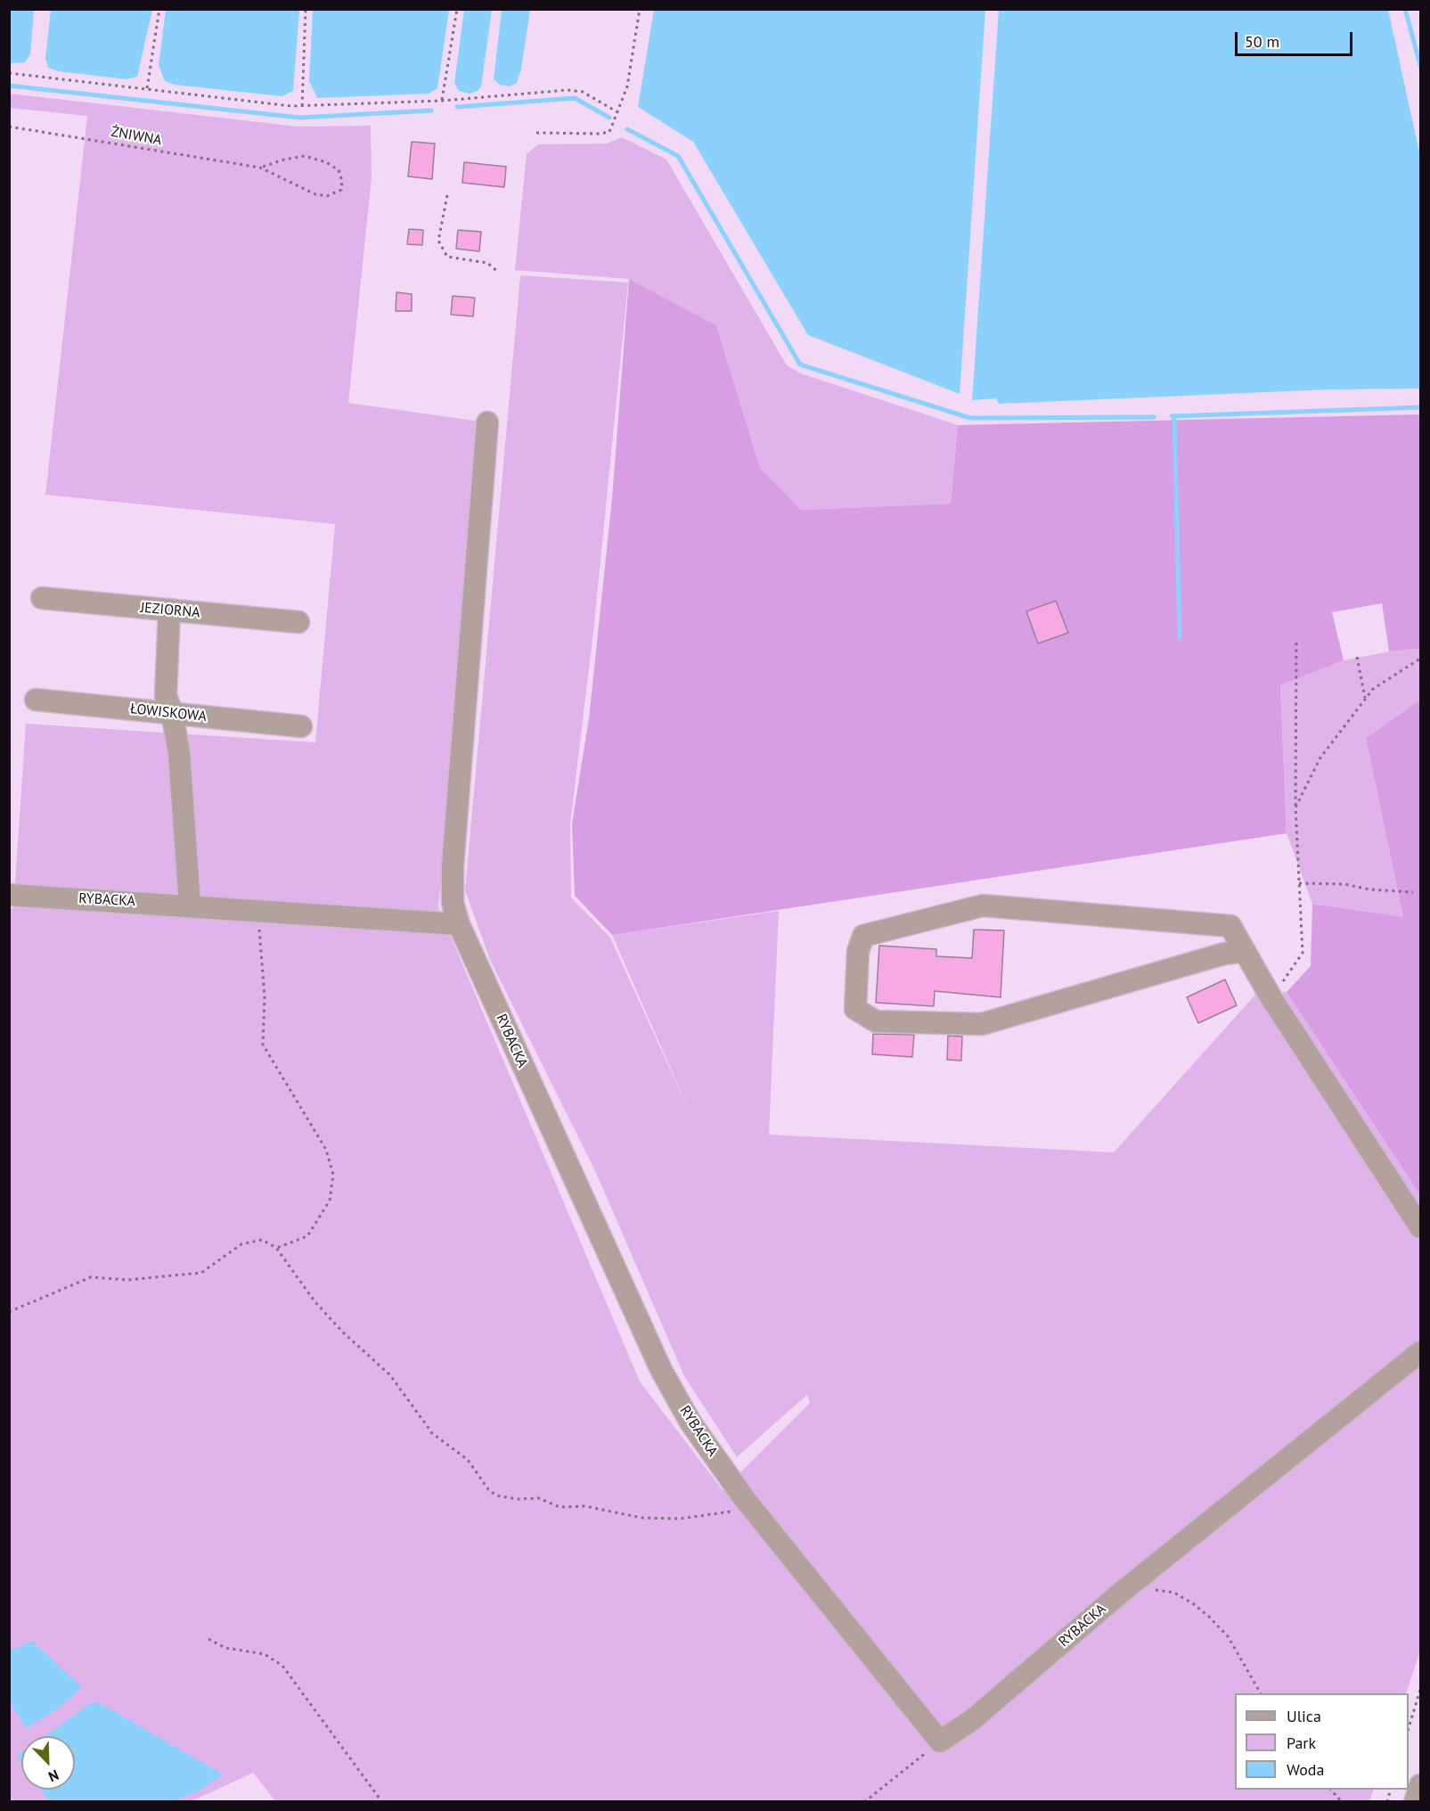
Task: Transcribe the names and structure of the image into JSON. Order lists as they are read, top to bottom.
{
  "streets": {
    "street": ["JEZIORNA", "ŁOWISKOWA", "RYBACKA"],
    "path": ["ŻNIWNA"]
  },
  "legend": ["Ulica", "Park", "Woda"],
  "scale_bar": "50 m",
  "north": "bottom right"
}
